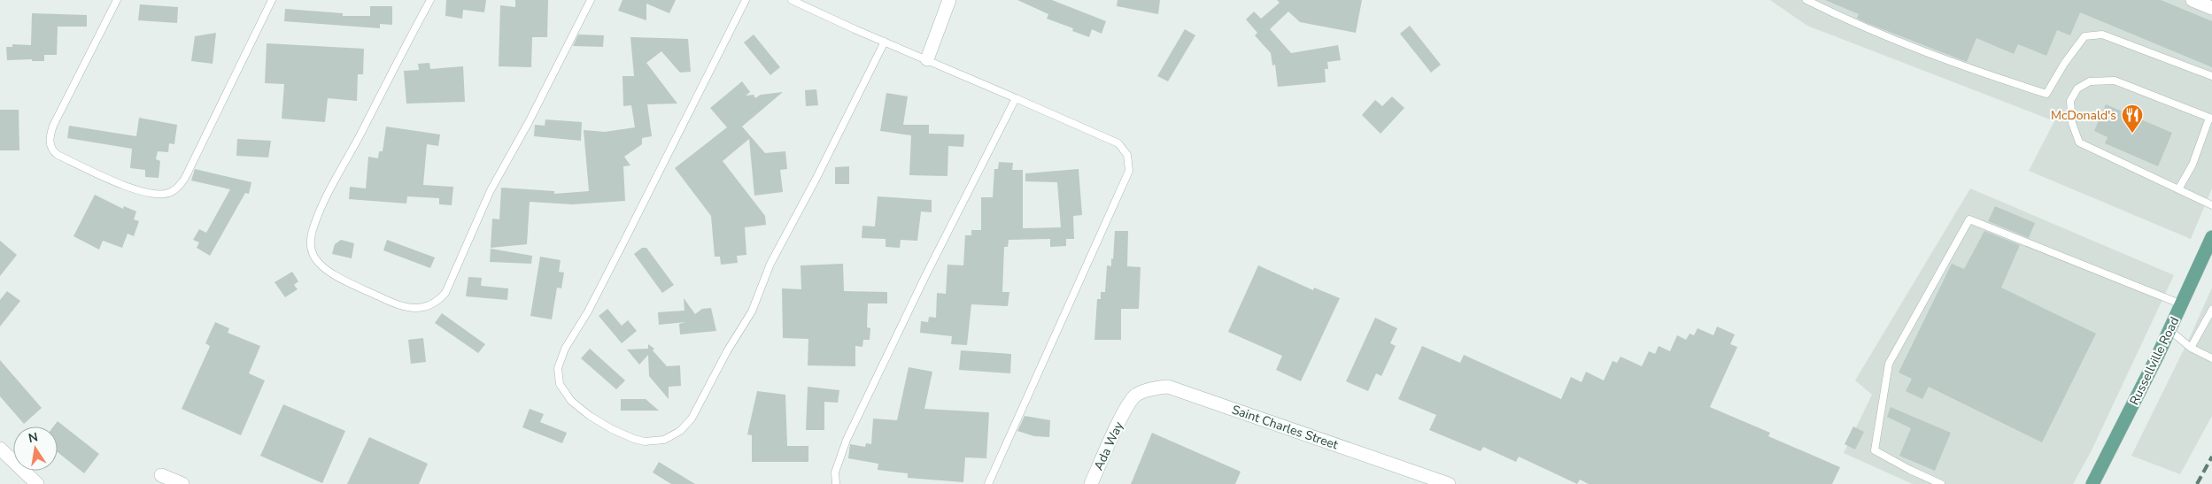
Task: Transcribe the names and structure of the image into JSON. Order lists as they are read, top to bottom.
{
  "streets": {
    "main road": ["Russellville Road"],
    "street": ["Saint Charles Street", "Ada Way"]
  },
  "crossings": [
    ["Saint Charles Street", "Ada Way"]
  ],
  "places": {
    "restaurant": ["McDonald's"]
  },
  "north": "top"
}
